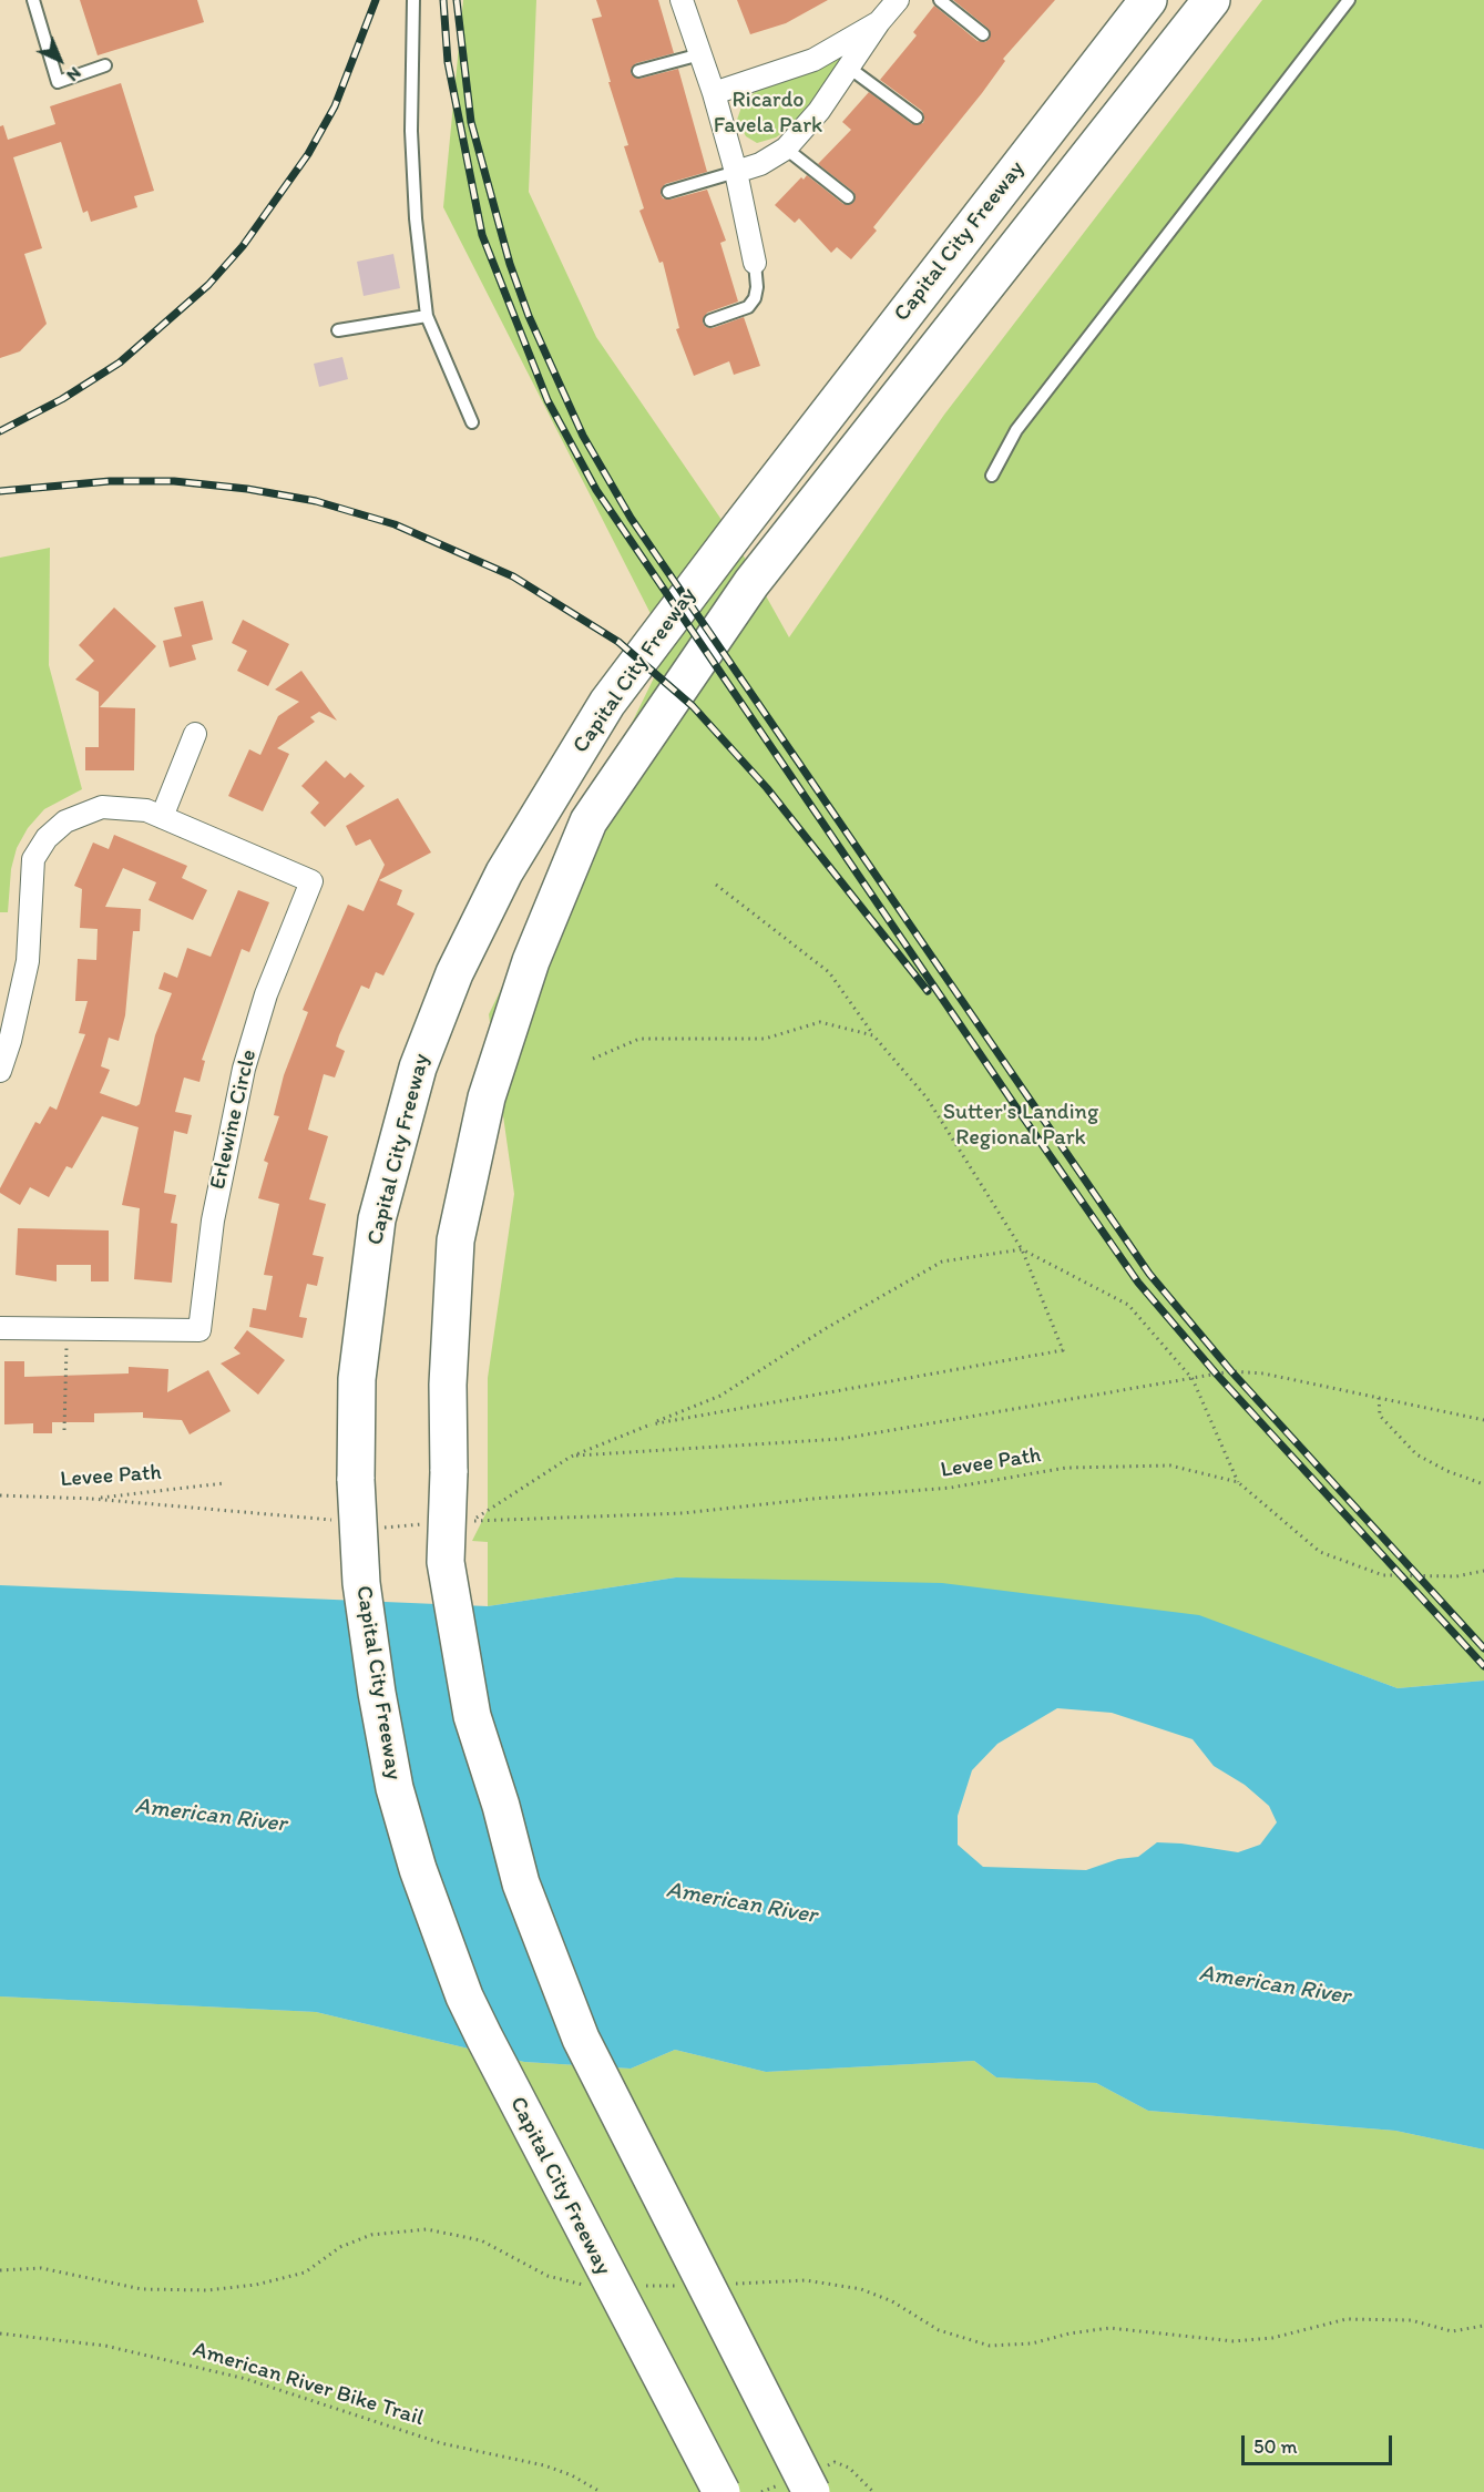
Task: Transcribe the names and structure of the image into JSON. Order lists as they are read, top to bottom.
{
  "streets": {
    "highway": ["Capital City Freeway"],
    "street": ["Erlewine Circle"],
    "path": ["Levee Path", "American River Bike Trail"]
  },
  "water": ["American River"],
  "parks": ["Ricardo Favela Park", "Sutter's Landing Regional Park"],
  "scale_bar": "50 m",
  "north": "bottom right"
}
